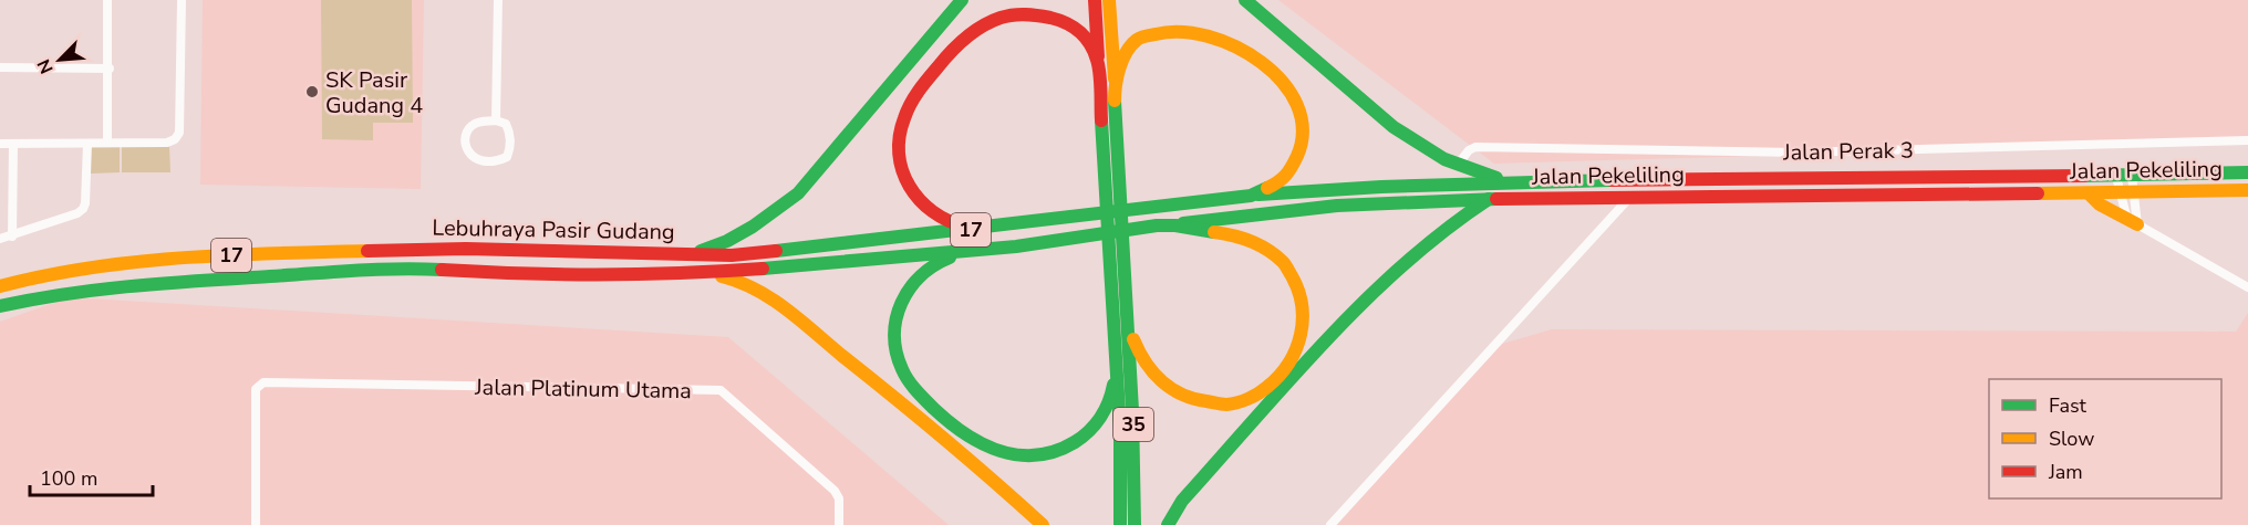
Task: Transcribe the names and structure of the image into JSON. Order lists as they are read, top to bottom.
{
  "streets": {
    "main road": [
      "Jalan Pekeliling",
      "Lebuhraya Pasir Gudang",
      "17",
      "35"
    ],
    "street": ["Jalan Perak 3", "Jalan Platinum Utama"]
  },
  "crossings": [
    ["Jalan Pekeliling", "Lebuhraya Pasir Gudang"]
  ],
  "places": ["SK Pasir Gudang 4"],
  "legend": ["Fast", "Slow", "Jam"],
  "scale_bar": "100 m",
  "north": "bottom left"
}
